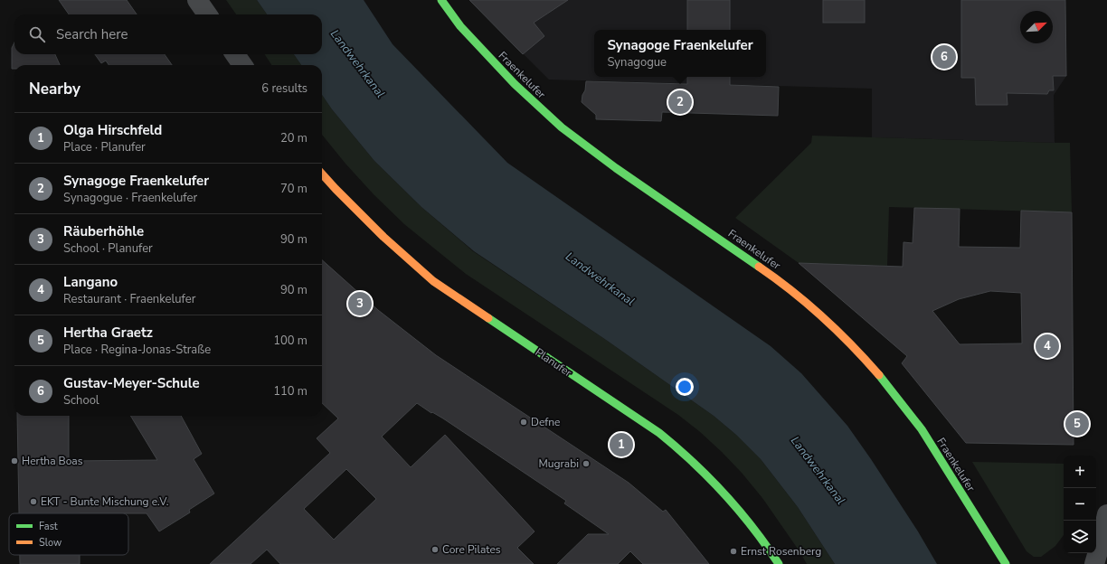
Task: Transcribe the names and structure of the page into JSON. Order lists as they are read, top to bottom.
{
  "streets": {
    "street": ["Fraenkelufer", "Planufer"]
  },
  "water": ["Landwehrkanal"],
  "places": [
    "Defne",
    "Hertha Boas",
    "Mugrabi",
    "EKT - Bunte Mischung e.V.",
    "Core Pilates",
    "Ernst Rosenberg"
  ],
  "legend": ["Fast", "Slow"],
  "north": "top right",
  "page": {
    "search": "Search here",
    "popup": ["Synagoge Fraenkelufer", "Synagogue"],
    "pins": [
      "6",
      "2",
      "3",
      "4",
      "5",
      "1"
    ],
    "heading": ["Nearby", "6 results"],
    "list": [
      {
        "mark": "1",
        "name": "Olga Hirschfeld",
        "note": "Place · Planufer",
        "value": "20 m"
      },
      {
        "mark": "2",
        "name": "Synagoge Fraenkelufer",
        "note": "Synagogue · Fraenkelufer",
        "value": "70 m"
      },
      {
        "mark": "3",
        "name": "Räuberhöhle",
        "note": "School · Planufer",
        "value": "90 m"
      },
      {
        "mark": "4",
        "name": "Langano",
        "note": "Restaurant · Fraenkelufer",
        "value": "90 m"
      },
      {
        "mark": "5",
        "name": "Hertha Graetz",
        "note": "Place · Regina-Jonas-Straße",
        "value": "100 m"
      },
      {
        "mark": "6",
        "name": "Gustav-Meyer-Schule",
        "note": "School",
        "value": "110 m"
      }
    ],
    "map_buttons": ["+", "−"]
  }
}
